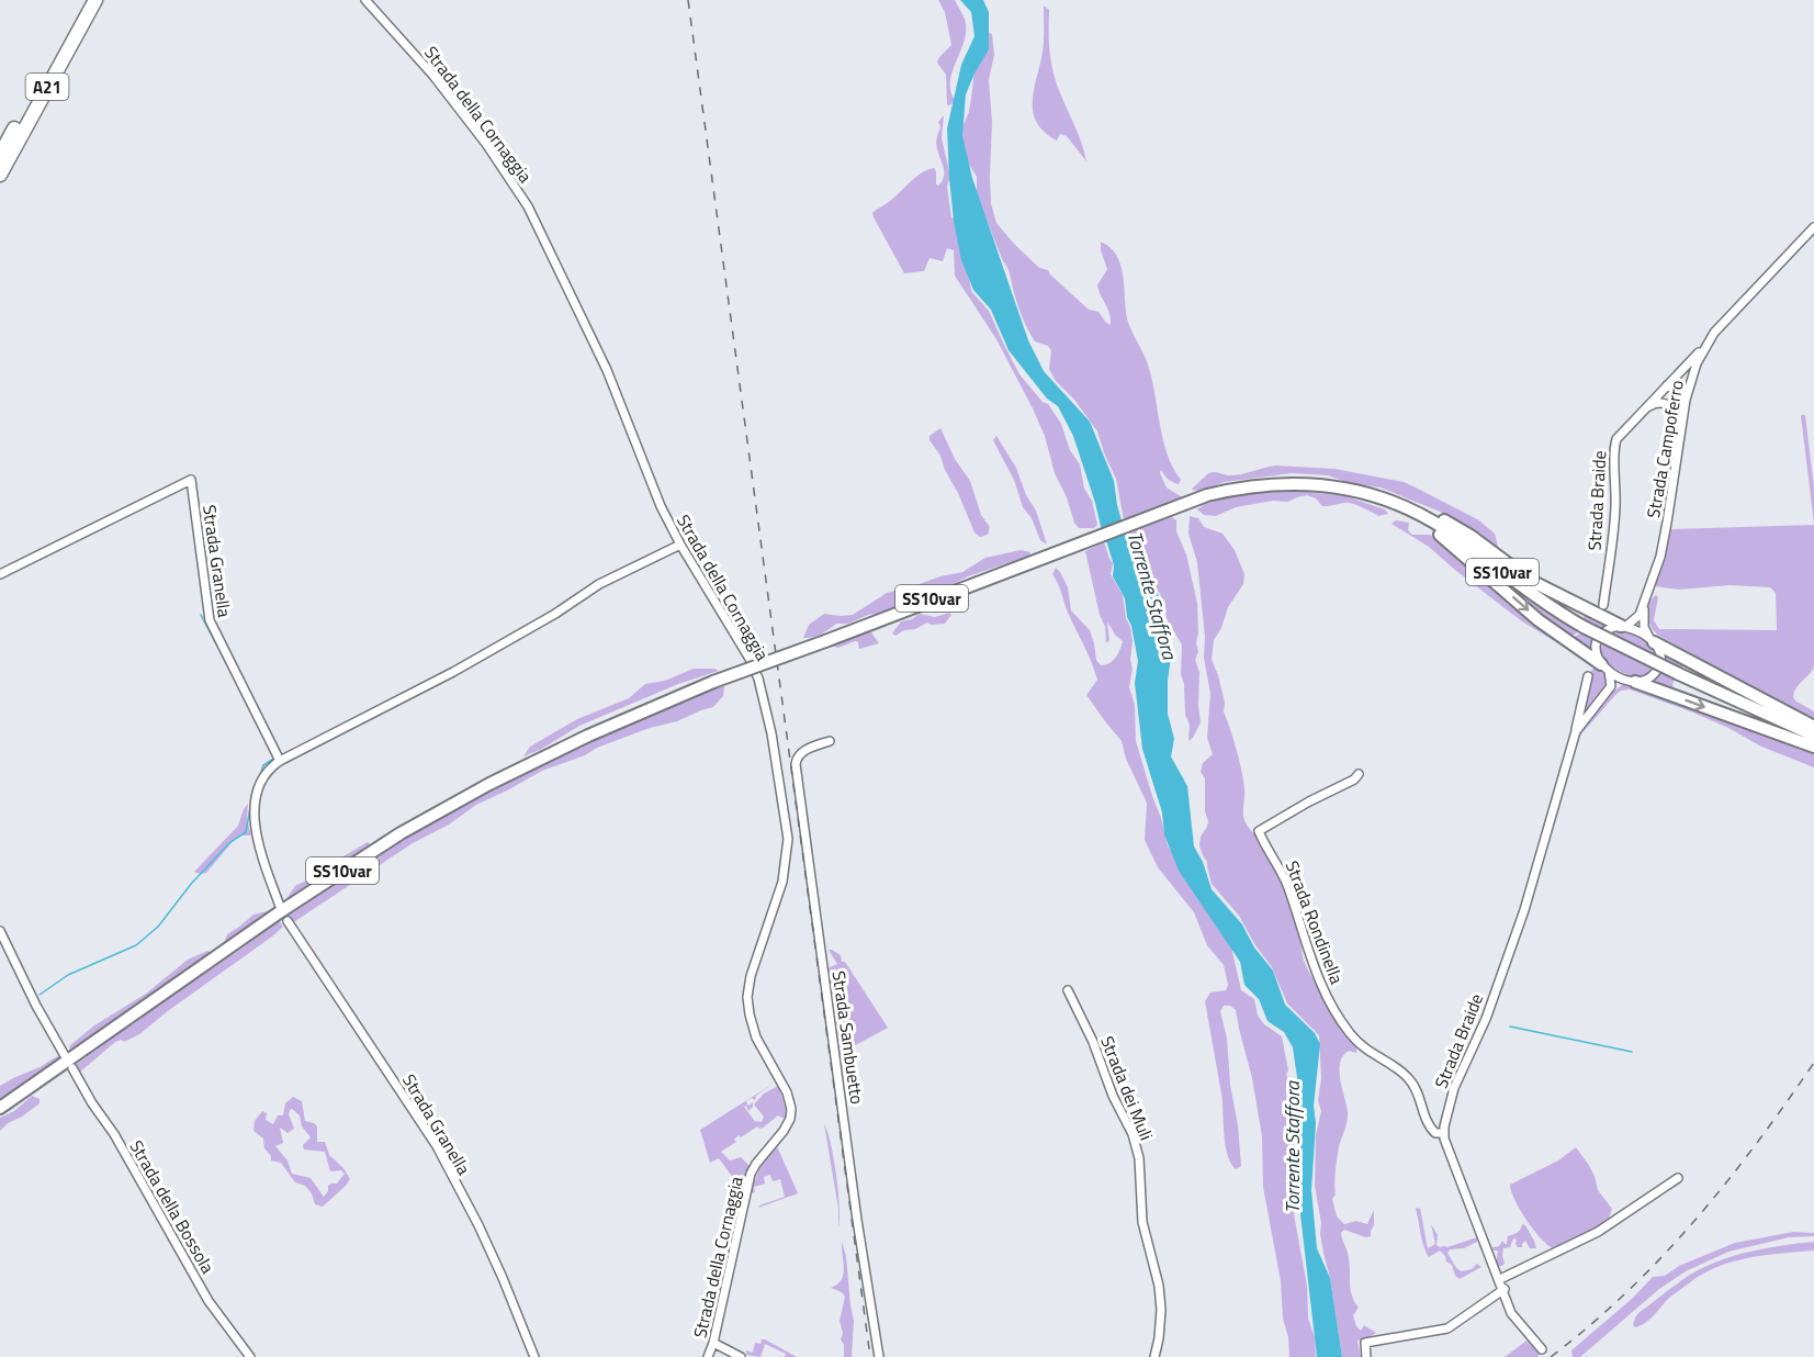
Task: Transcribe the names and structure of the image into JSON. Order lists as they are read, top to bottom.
{
  "streets": {
    "highway": ["A21", "SS10var"],
    "street": [
      "Strada della Cornaggia",
      "Strada Campoferro",
      "Strada Braide",
      "Strada Granella",
      "Strada Rondinella",
      "Strada Sambuetto",
      "Strada dei Muli",
      "Strada della Bossola"
    ]
  },
  "crossings": [
    ["Strada Campoferro", "Strada Braide"],
    ["Strada Braide", "Strada Rondinella"]
  ],
  "water": ["Torrente Staffora"]
}
